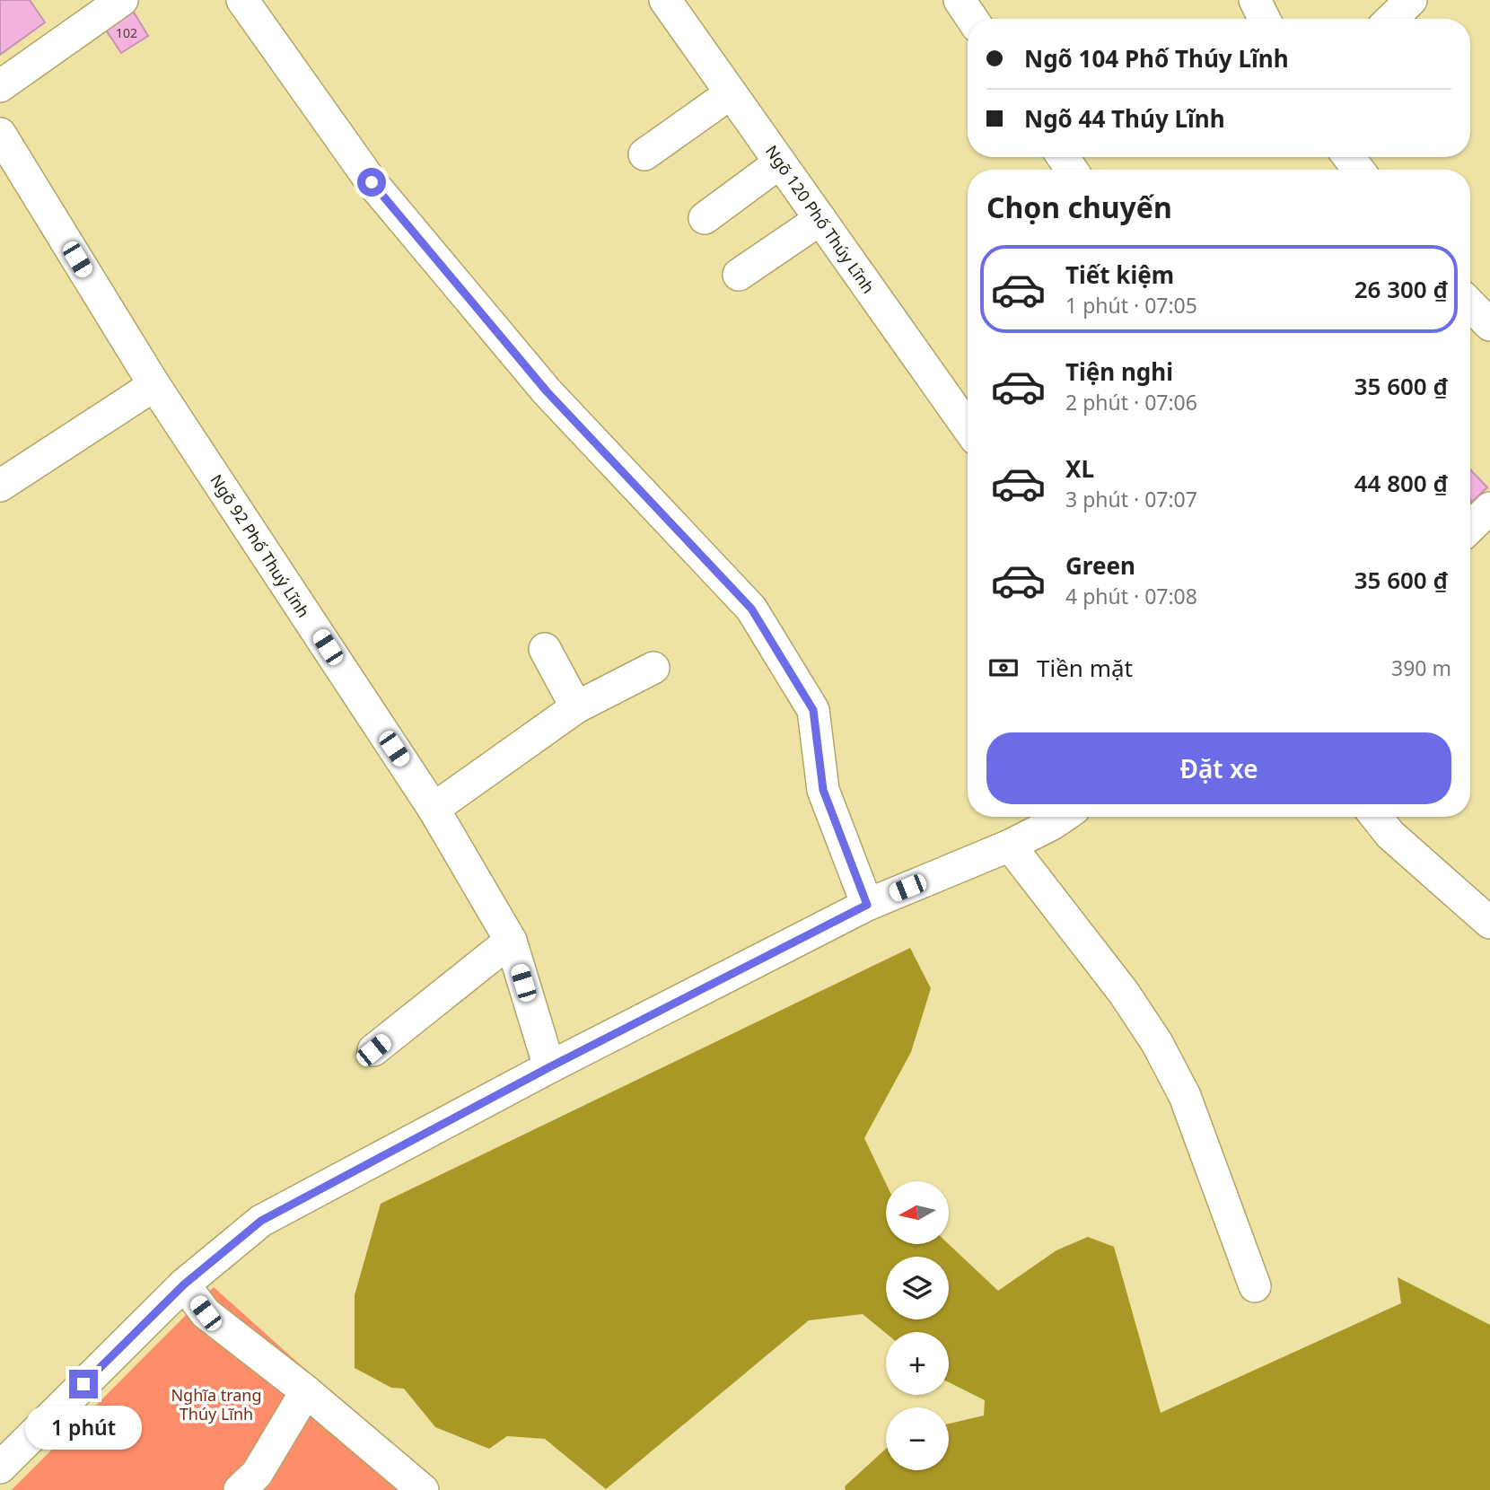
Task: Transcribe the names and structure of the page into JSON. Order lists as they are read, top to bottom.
{
  "streets": {
    "street": ["Ngõ 120 Phố Thúy Lĩnh", "Ngõ 92 Phố Thuý Lĩnh"]
  },
  "parks": ["Nghĩa trang Thúy Lĩnh"],
  "house_numbers": ["102"],
  "north": "left",
  "page": {
    "banner": ["Ngõ 104 Phố Thúy Lĩnh", "Ngõ 44 Thúy Lĩnh"],
    "heading": "Chọn chuyến",
    "list": [
      {
        "name": "Tiết kiệm",
        "note": "1 phút · 07:05",
        "value": "26 300 ₫"
      },
      {
        "name": "Tiện nghi",
        "note": "2 phút · 07:06",
        "value": "35 600 ₫"
      },
      {
        "name": "XL",
        "note": "3 phút · 07:07",
        "value": "44 800 ₫"
      },
      {
        "name": "Green",
        "note": "4 phút · 07:08",
        "value": "35 600 ₫"
      }
    ],
    "pay": ["Tiền mặt", "390 m"],
    "buttons": "Đặt xe",
    "map_buttons": ["+", "−"],
    "bubble": "1 phút"
  }
}
